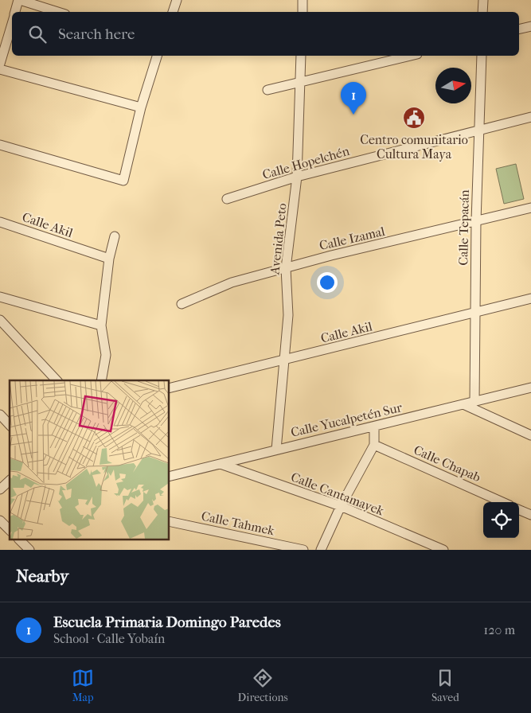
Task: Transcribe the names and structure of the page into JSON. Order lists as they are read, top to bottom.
{
  "streets": {
    "street": [
      "Calle Hopelchén",
      "Calle Akil",
      "Calle Tepacán",
      "Calle Izamal",
      "Avenida Peto",
      "Calle Yucalpetén Sur",
      "Calle Chapab",
      "Calle Cantamayek",
      "Calle Tahmek"
    ]
  },
  "crossings": [
    ["Calle Hopelchén", "Calle Tepacán"],
    ["Calle Hopelchén", "Avenida Peto"],
    ["Calle Akil", "Calle Tepacán"],
    ["Calle Akil", "Avenida Peto"],
    ["Calle Tepacán", "Calle Izamal"],
    ["Calle Tepacán", "Calle Yucalpetén Sur"],
    ["Calle Izamal", "Avenida Peto"],
    ["Avenida Peto", "Calle Yucalpetén Sur"],
    ["Calle Yucalpetén Sur", "Calle Cantamayek"]
  ],
  "places": {
    "public building": ["Centro comunitario Cultura Maya"]
  },
  "north": "right",
  "page": {
    "search": "Search here",
    "pins": "1",
    "heading": "Nearby",
    "list": [
      {
        "mark": "1",
        "name": "Escuela Primaria Domingo Paredes",
        "note": "School · Calle Yobaín",
        "value": "120 m"
      }
    ],
    "nav": ["Map", "Directions", "Saved"]
  }
}
